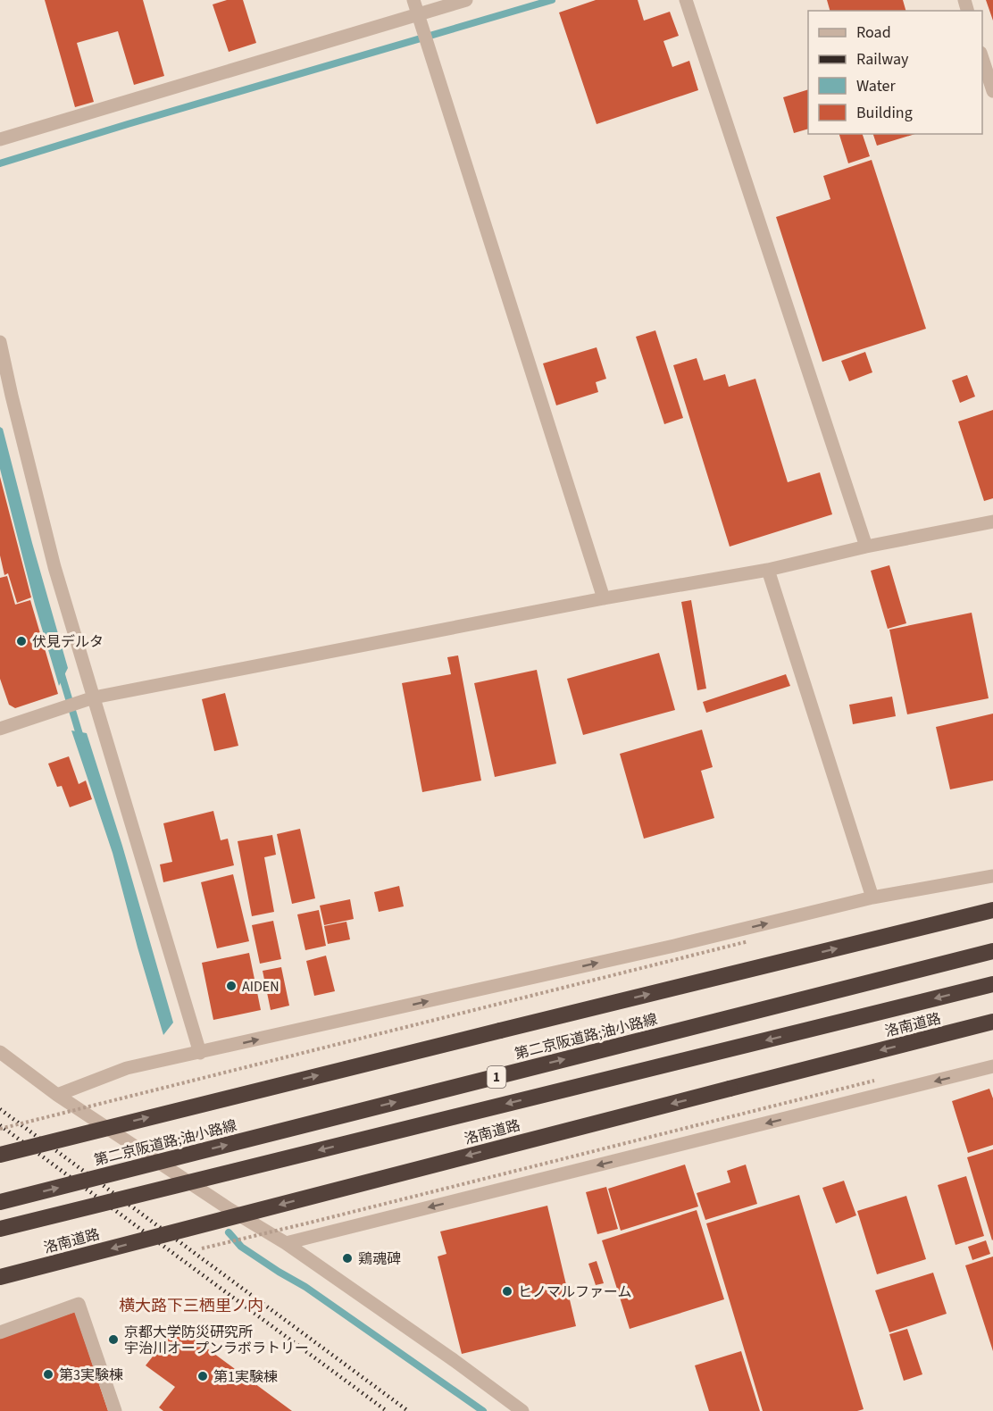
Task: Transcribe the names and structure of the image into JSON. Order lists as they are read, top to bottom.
{
  "streets": {
    "highway": ["洛南道路", "第二京阪道路;油小路線", "1"]
  },
  "districts": ["横大路下三栖里ノ内"],
  "places": [
    "伏見デルタ",
    "AIDEN",
    "鶏魂碑",
    "ヒノマルファーム",
    "京都大学防災研究所 宇治川オープンラボラトリー",
    "第3実験棟",
    "第1実験棟"
  ],
  "legend": [
    "Road",
    "Railway",
    "Water",
    "Building"
  ]
}
